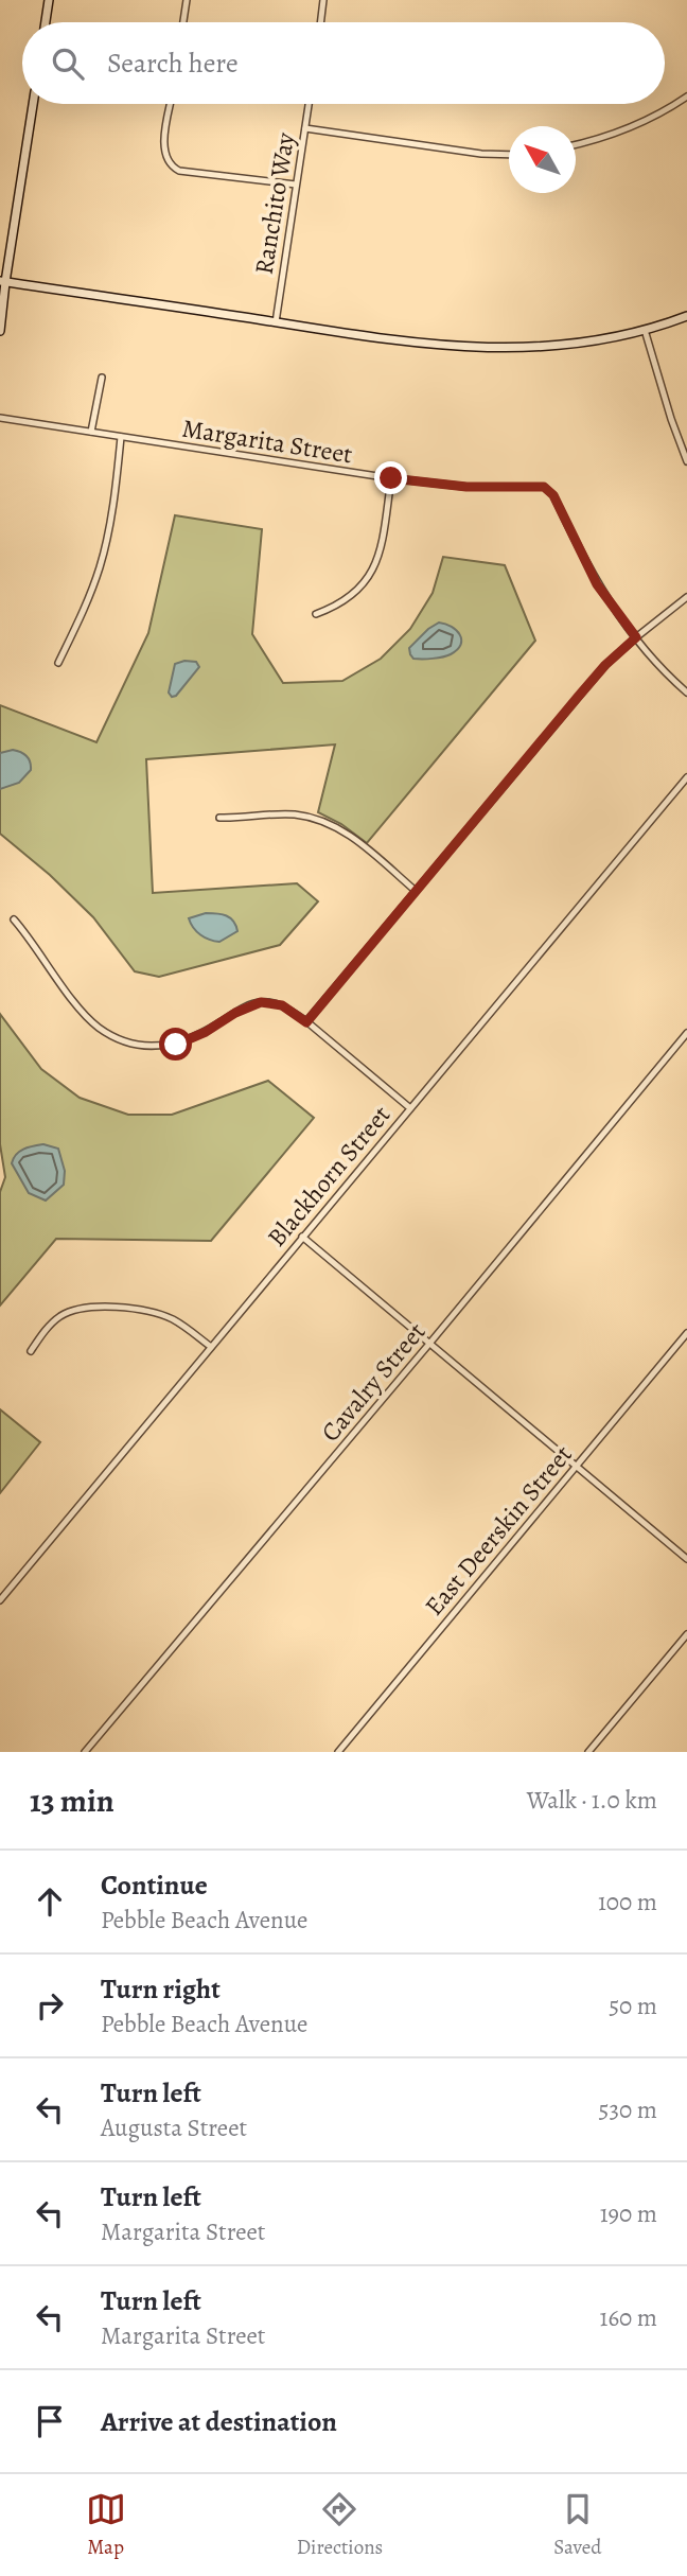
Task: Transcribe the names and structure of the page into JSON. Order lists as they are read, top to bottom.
{
  "streets": {
    "street": [
      "Ranchito Way",
      "Margarita Street",
      "Blackhorn Street",
      "Cavalry Street",
      "East Deerskin Street"
    ]
  },
  "north": "top left",
  "page": {
    "search": "Search here",
    "heading": ["13 min", "Walk · 1.0 km"],
    "list": [
      ["Continue", "Pebble Beach Avenue", "100 m"],
      ["Turn right", "Pebble Beach Avenue", "50 m"],
      ["Turn left", "Augusta Street", "530 m"],
      ["Turn left", "Margarita Street", "190 m"],
      ["Turn left", "Margarita Street", "160 m"],
      "Arrive at destination"
    ],
    "nav": ["Map", "Directions", "Saved"]
  }
}
